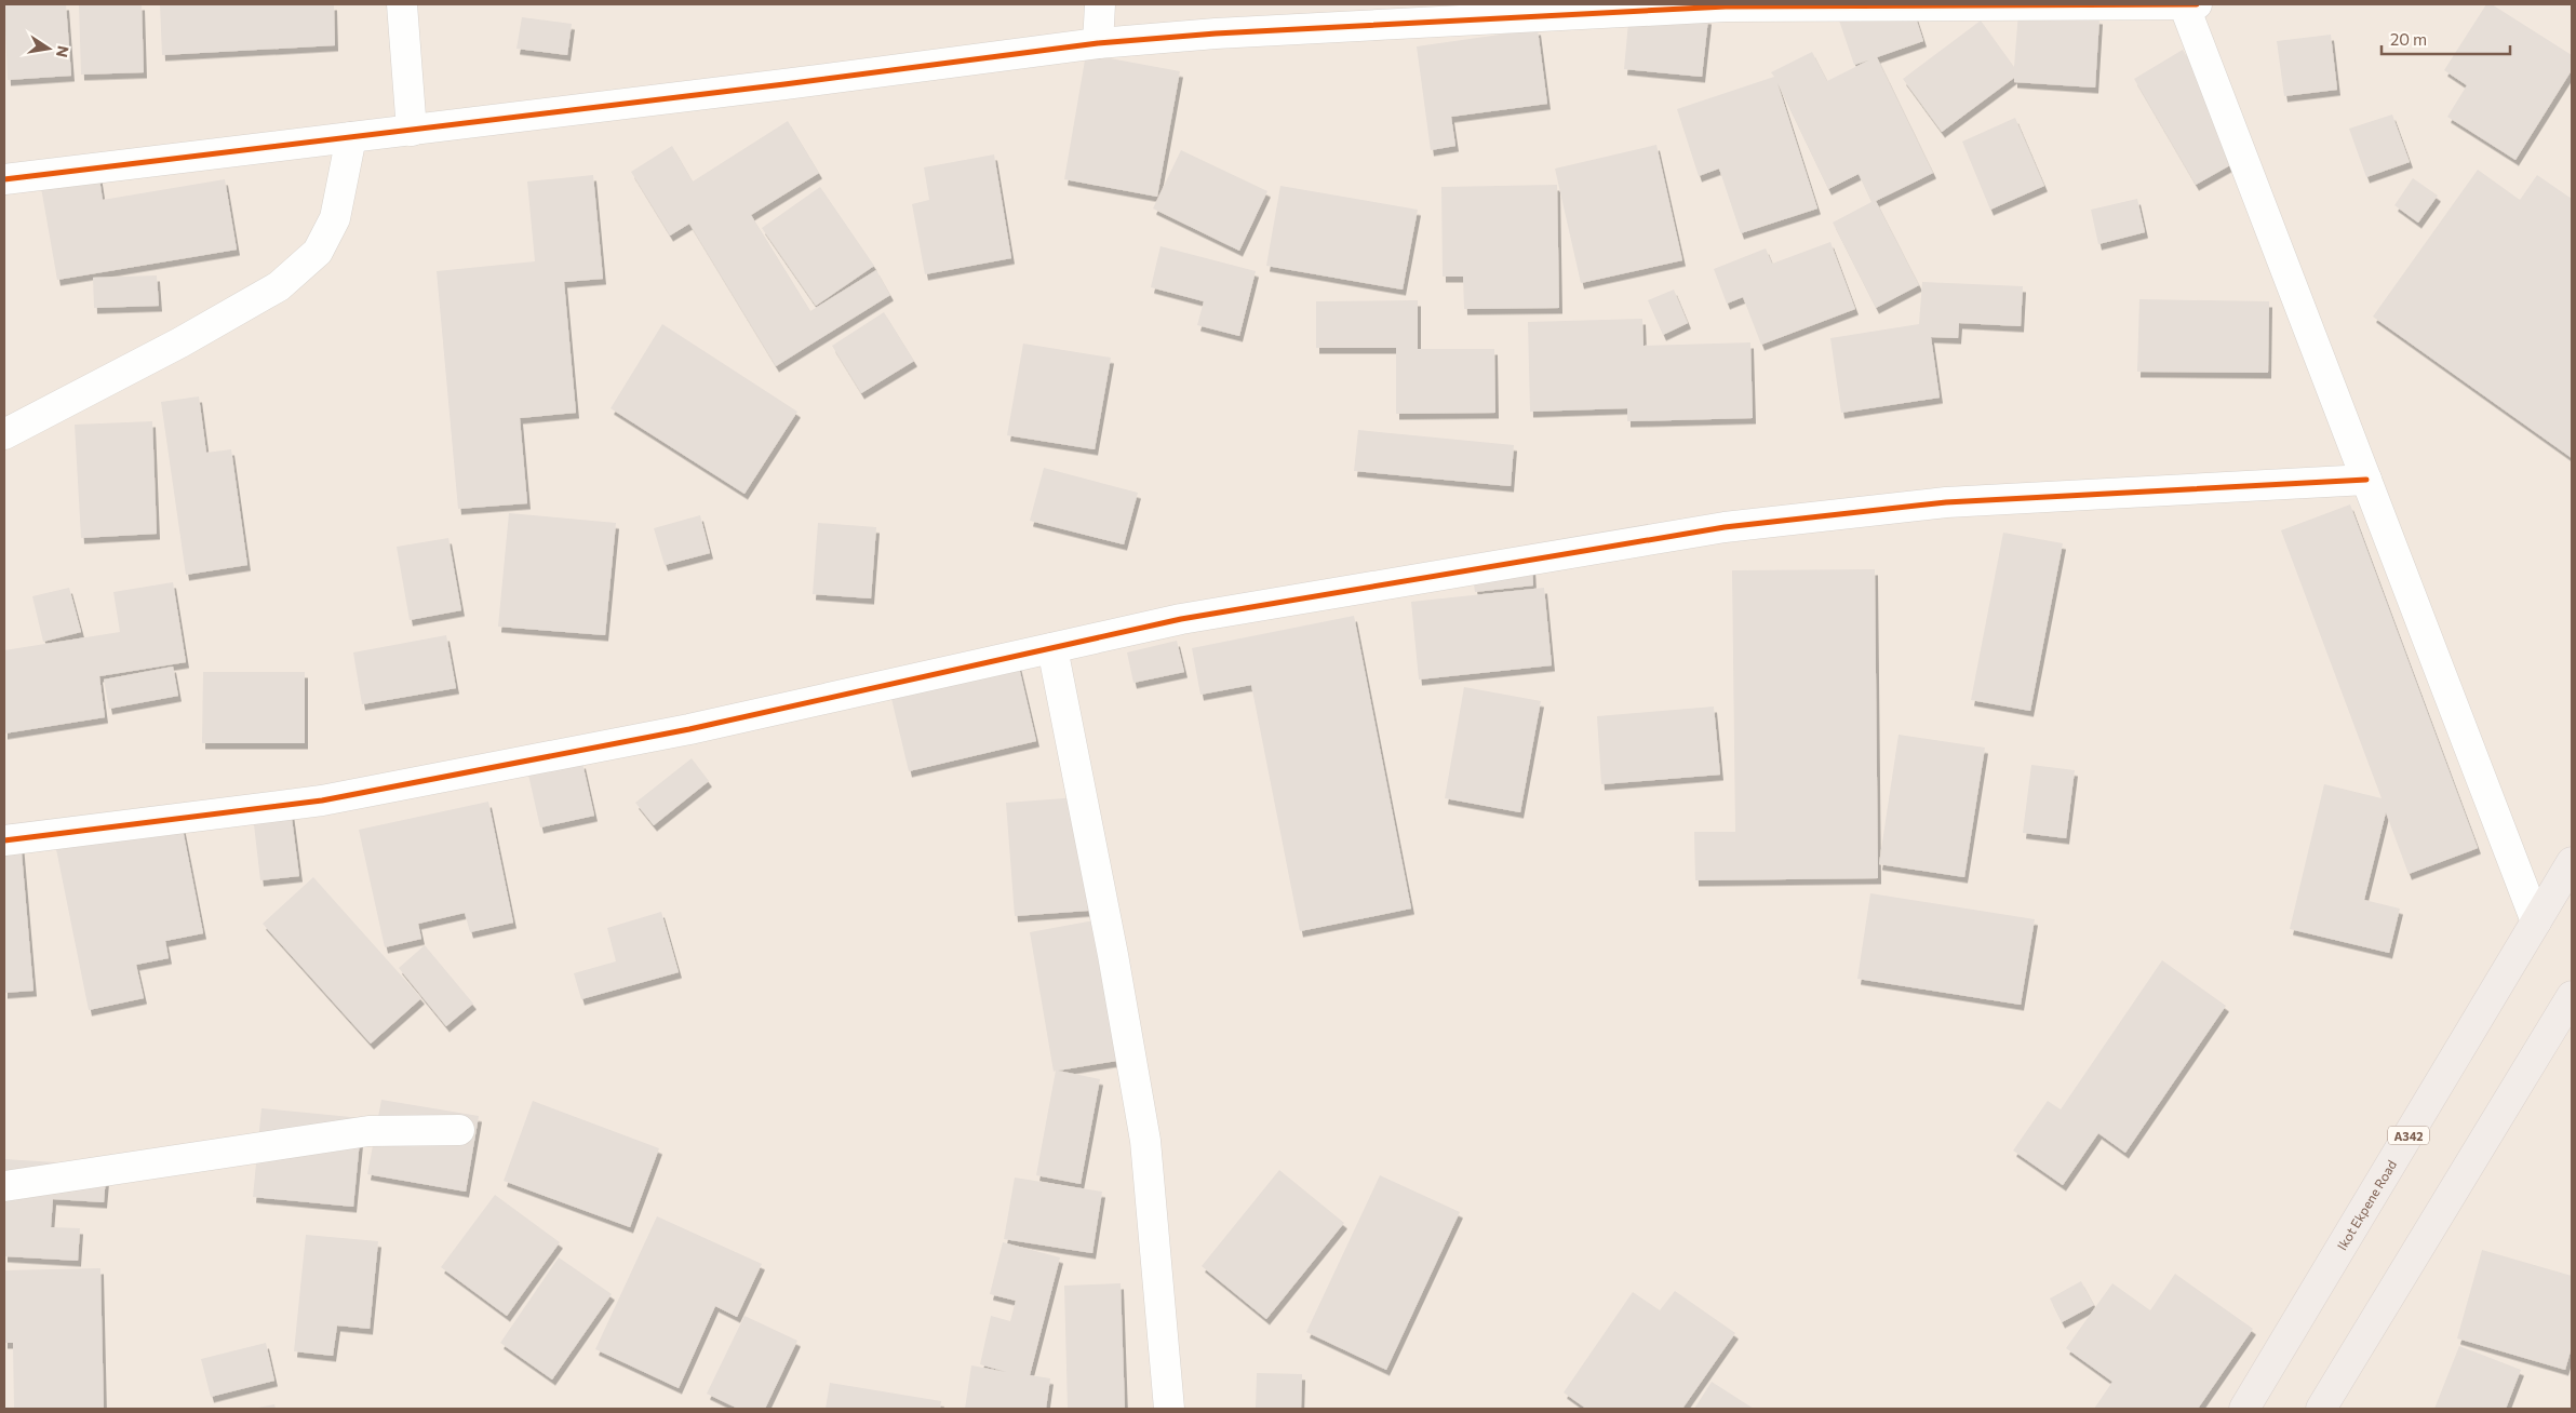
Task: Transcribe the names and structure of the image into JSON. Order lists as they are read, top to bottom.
{
  "streets": {
    "highway": ["A342", "Ikot Ekpene Road"]
  },
  "scale_bar": "20 m",
  "north": "right"
}
